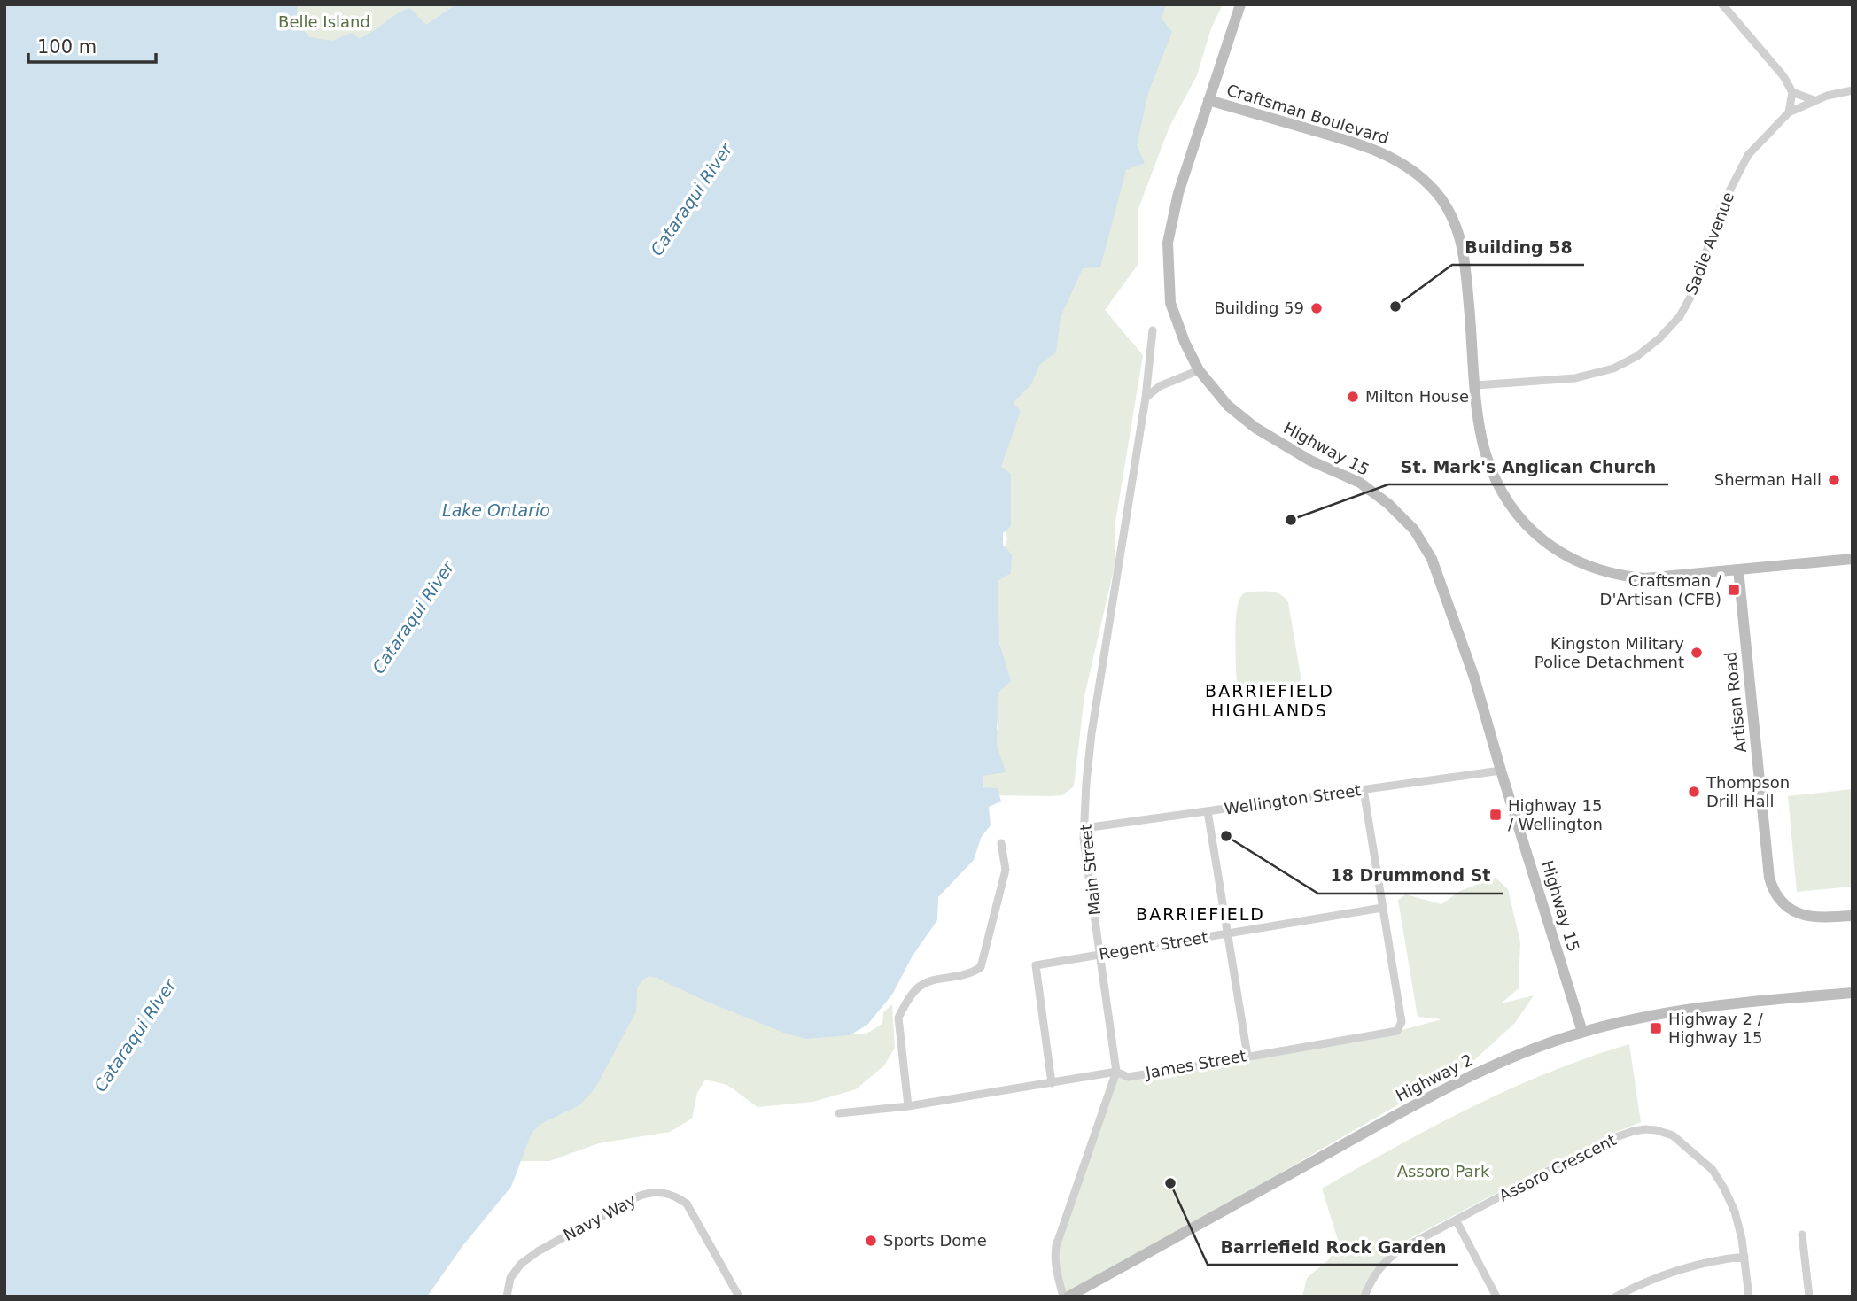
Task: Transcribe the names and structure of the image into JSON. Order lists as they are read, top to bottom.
{
  "streets": {
    "main road": [
      "Craftsman Boulevard",
      "Highway 15",
      "Artisan Road",
      "Highway 2"
    ],
    "street": [
      "Sadie Avenue",
      "Wellington Street",
      "Main Street",
      "Regent Street",
      "James Street",
      "Assoro Crescent",
      "Navy Way"
    ]
  },
  "crossings": [
    ["Craftsman Boulevard", "Sadie Avenue"],
    ["Craftsman Boulevard", "Highway 15"],
    ["Craftsman Boulevard", "Artisan Road"],
    ["Highway 15", "Wellington Street"],
    ["Highway 15", "Highway 2"],
    ["Wellington Street", "Main Street"],
    ["Main Street", "Regent Street"],
    ["Main Street", "James Street"],
    ["Regent Street", "James Street"]
  ],
  "districts": ["BARRIEFIELD HIGHLANDS", "BARRIEFIELD"],
  "water": ["Cataraqui River", "Lake Ontario"],
  "parks": ["Belle Island", "Assoro Park"],
  "places": {
    "other": [
      "Building 58",
      "Building 59",
      "Milton House",
      "Sherman Hall",
      "St. Mark's Anglican Church",
      "Kingston Military Police Detachment",
      "Thompson Drill Hall",
      "18 Drummond St",
      "Barriefield Rock Garden",
      "Sports Dome"
    ],
    "transit": ["Craftsman / D'Artisan (CFB)", "Highway 15 / Wellington", "Highway 2 / Highway 15"]
  },
  "scale_bar": "100 m"
}
